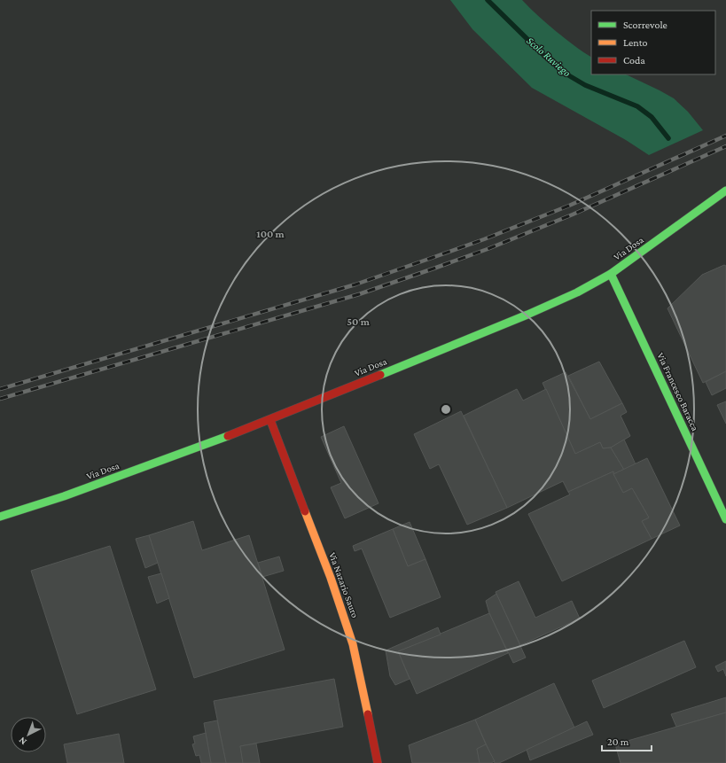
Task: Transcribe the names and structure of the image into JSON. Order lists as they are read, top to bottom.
{
  "streets": {
    "street": ["Via Dosa", "Via Francesco Baracca", "Via Nazario Sauro"]
  },
  "crossings": [
    ["Via Dosa", "Via Francesco Baracca"],
    ["Via Dosa", "Via Nazario Sauro"]
  ],
  "water": ["Scolo Ruviego"],
  "legend": ["Scorrevole", "Lento", "Coda"],
  "scale_bar": "20 m",
  "north": "bottom left",
  "rings": ["100 m", "50 m"]
}
